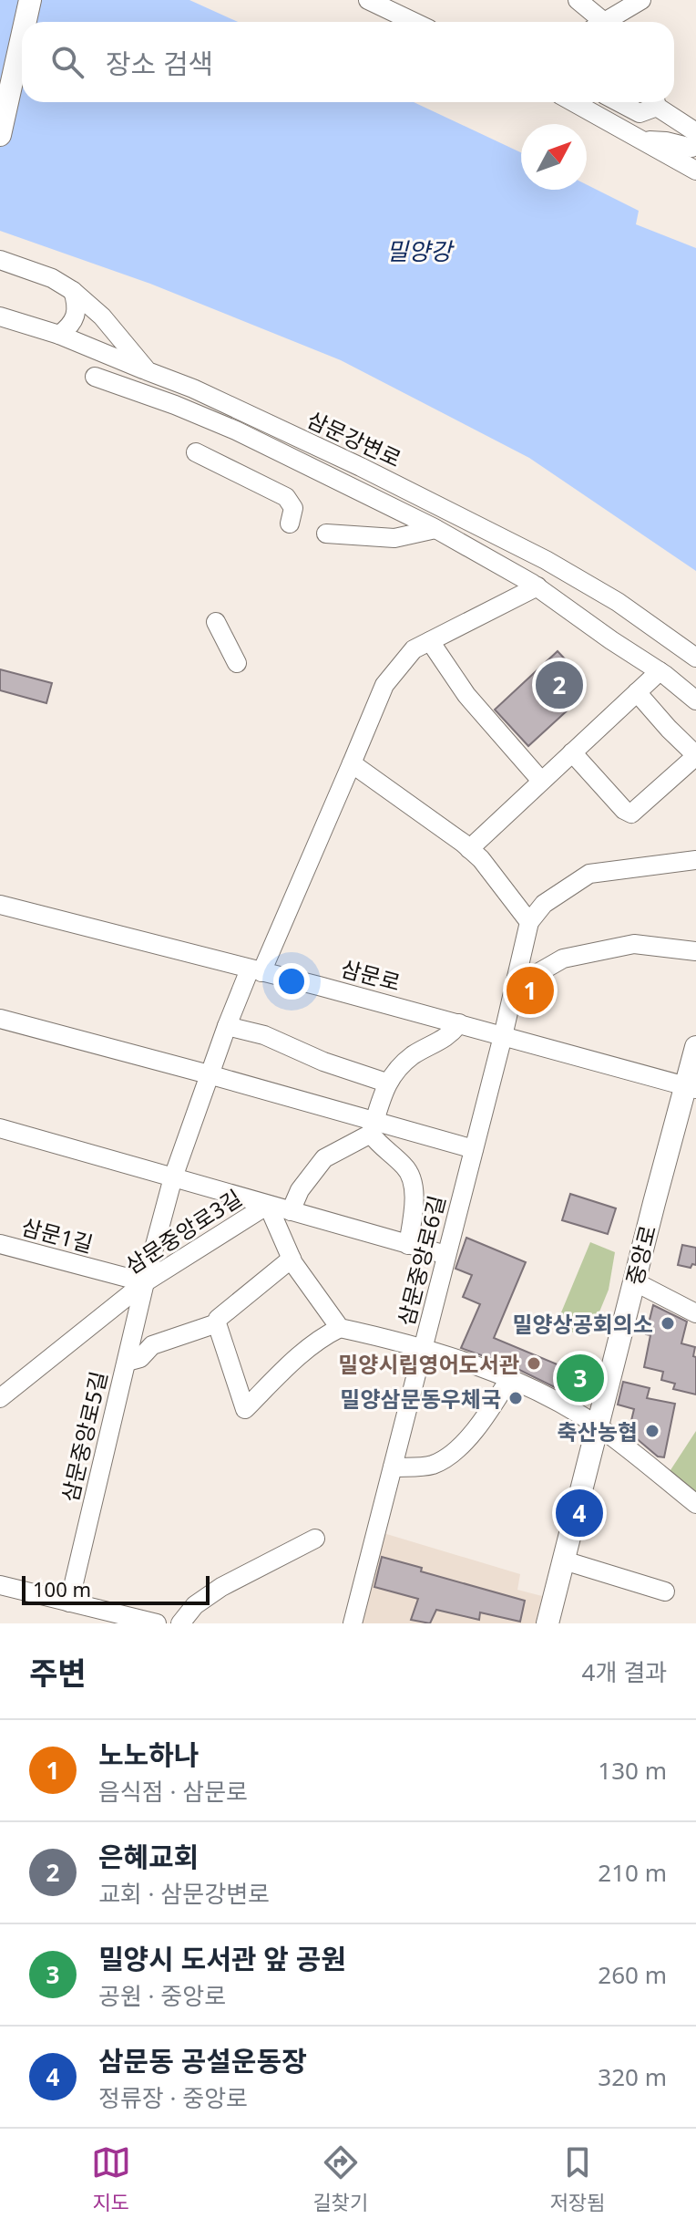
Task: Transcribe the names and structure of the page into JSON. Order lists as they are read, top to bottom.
{
  "streets": {
    "main road": ["중앙로"],
    "street": [
      "삼문강변로",
      "삼문로",
      "삼문중앙로3길",
      "삼문1길",
      "삼문중앙로6길",
      "삼문중앙로5길"
    ]
  },
  "crossings": [
    ["삼문로", "중앙로"],
    ["삼문로", "삼문중앙로6길"],
    ["삼문로", "삼문중앙로5길"],
    ["삼문중앙로3길", "삼문1길"],
    ["삼문중앙로3길", "삼문중앙로5길"],
    ["삼문1길", "삼문중앙로5길"]
  ],
  "water": ["밀양강"],
  "places": [
    "밀양상공회의소",
    "밀양시립영어도서관",
    "밀양삼문동우체국",
    "축산농협"
  ],
  "scale_bar": "100 m",
  "north": "top right",
  "page": {
    "search": "장소 검색",
    "pins": [
      "2",
      "1",
      "3",
      "4"
    ],
    "scale": "100 m",
    "heading": ["주변", "4개 결과"],
    "list": [
      {
        "mark": "1",
        "name": "노노하나",
        "note": "음식점 · 삼문로",
        "value": "130 m"
      },
      {
        "mark": "2",
        "name": "은혜교회",
        "note": "교회 · 삼문강변로",
        "value": "210 m"
      },
      {
        "mark": "3",
        "name": "밀양시 도서관 앞 공원",
        "note": "공원 · 중앙로",
        "value": "260 m"
      },
      {
        "mark": "4",
        "name": "삼문동 공설운동장",
        "note": "정류장 · 중앙로",
        "value": "320 m"
      }
    ],
    "nav": ["지도", "길찾기", "저장됨"]
  }
}
